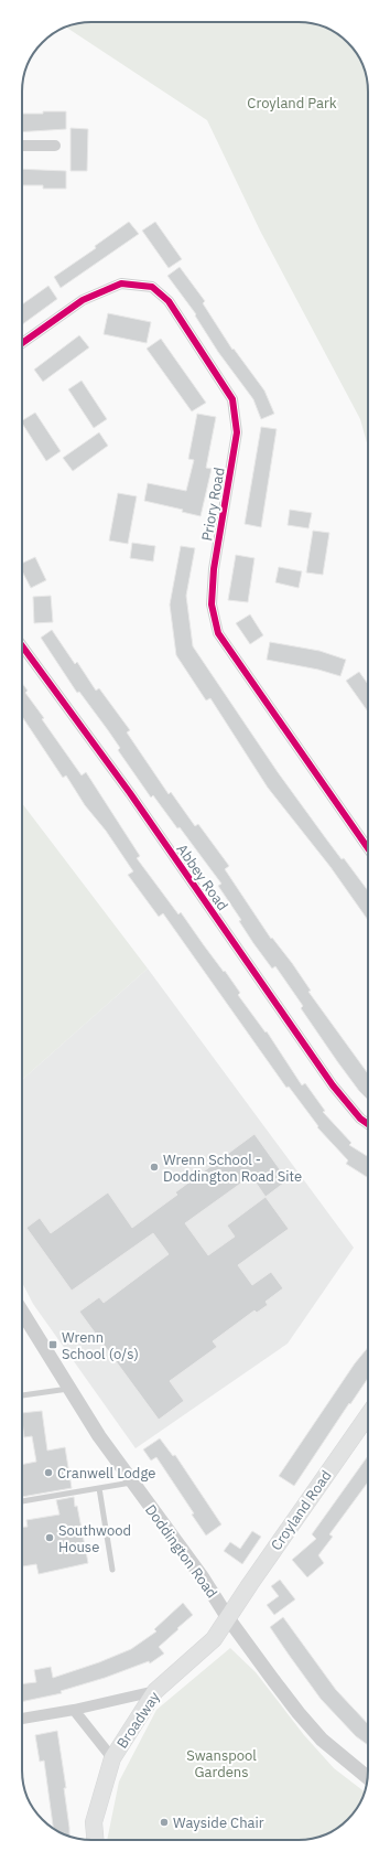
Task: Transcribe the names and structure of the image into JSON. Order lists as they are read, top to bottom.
{
  "streets": {
    "main road": ["Croyland Road", "Broadway"],
    "street": ["Priory Road", "Abbey Road", "Doddington Road"]
  },
  "crossings": [
    ["Croyland Road", "Doddington Road"],
    ["Croyland Road", "Broadway"],
    ["Doddington Road", "Broadway"]
  ],
  "parks": ["Croyland Park", "Swanspool Gardens"],
  "places": {
    "other": [
      "Wrenn School - Doddington Road Site",
      "Cranwell Lodge",
      "Southwood House",
      "Wayside Chair"
    ],
    "transit": ["Wrenn School (o/s)"]
  }
}
